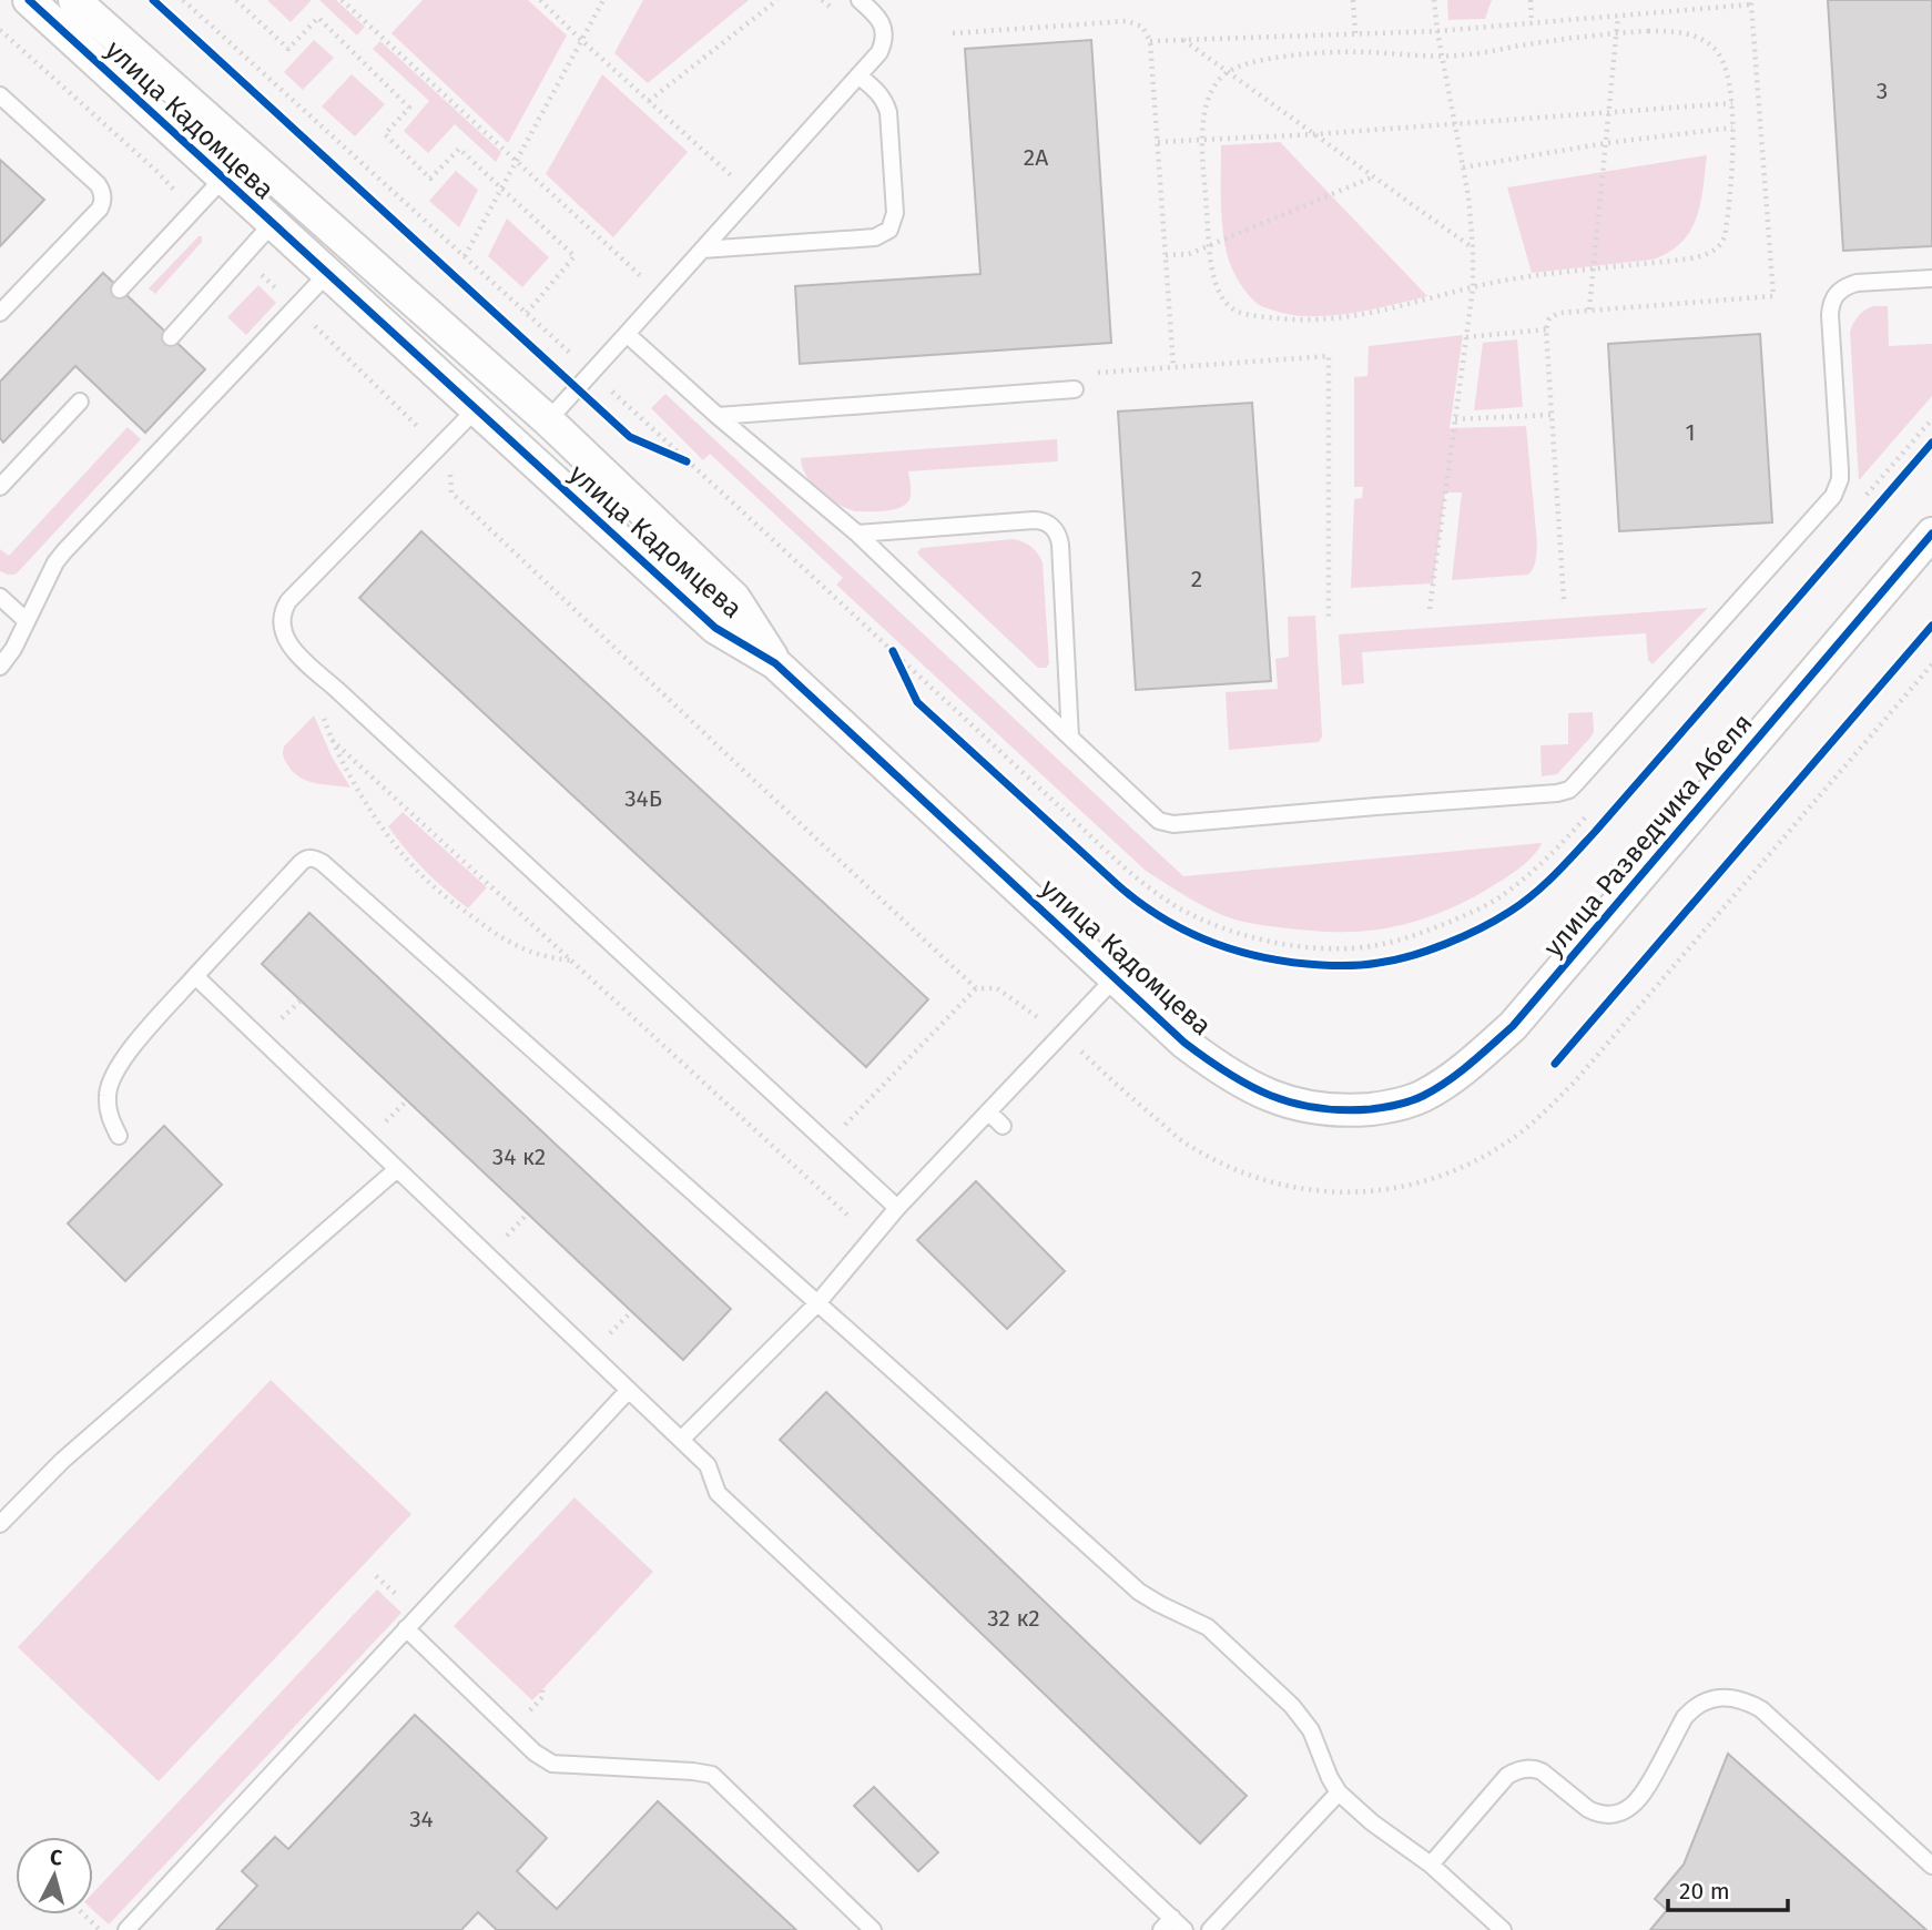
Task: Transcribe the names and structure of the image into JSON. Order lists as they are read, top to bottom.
{
  "streets": {
    "street": ["улица Кадомцева", "улица Разведчика Абеля"]
  },
  "crossings": [
    ["улица Кадомцева", "улица Разведчика Абеля"]
  ],
  "house_numbers": [
    "3",
    "2А",
    "1",
    "2",
    "34Б",
    "34 к2",
    "32 к2",
    "34"
  ],
  "scale_bar": "20 m",
  "north": "top"
}
